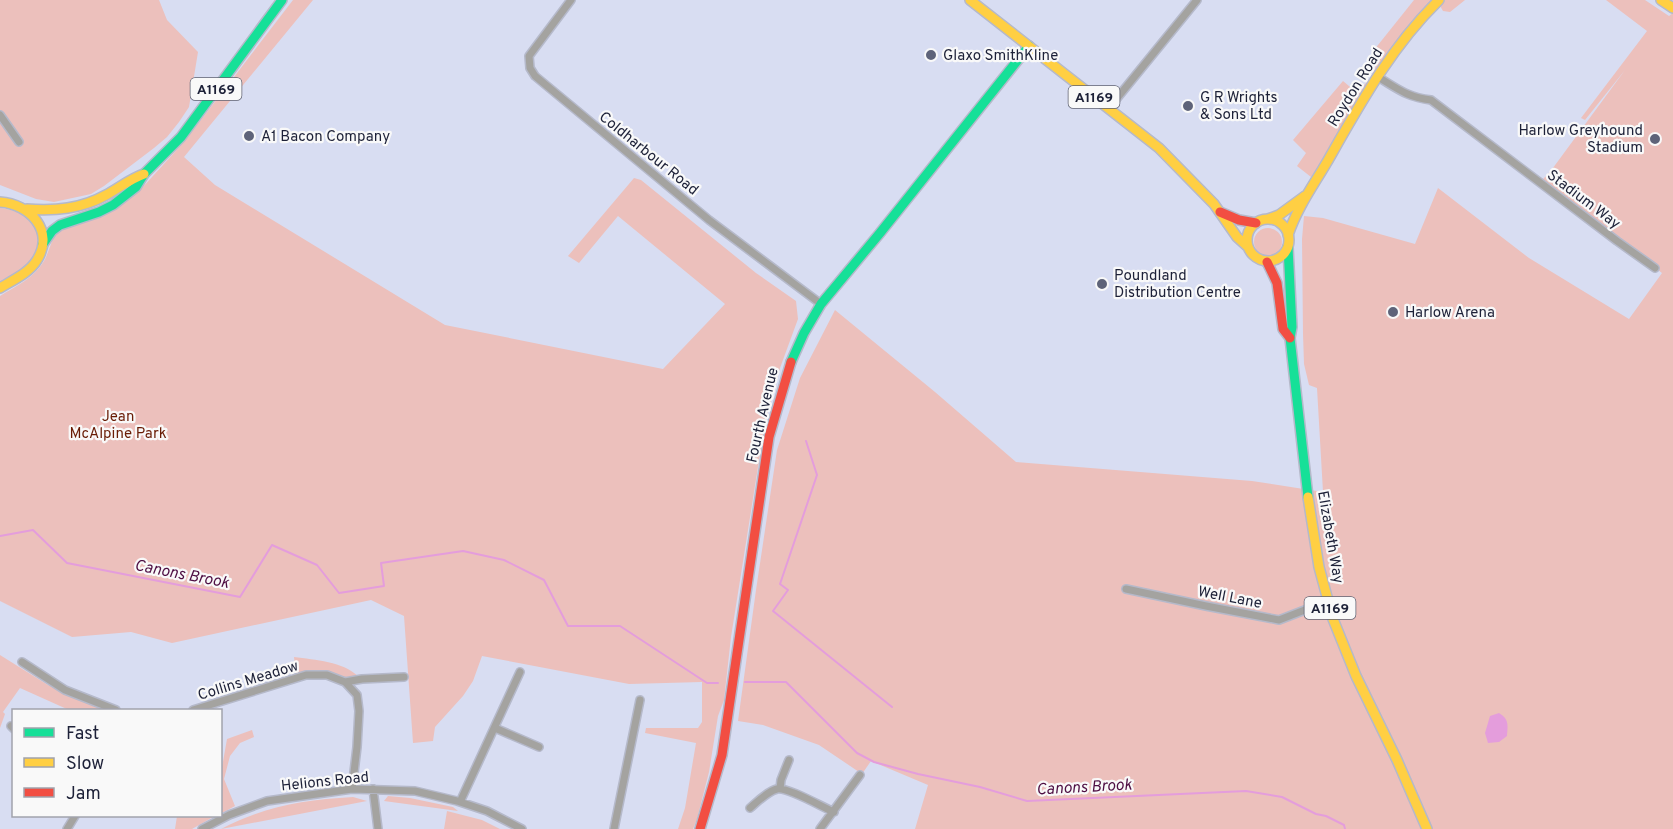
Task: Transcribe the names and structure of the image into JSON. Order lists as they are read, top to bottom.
{
  "streets": {
    "main road": [
      "Roydon Road",
      "A1169",
      "Fourth Avenue",
      "Elizabeth Way"
    ],
    "street": [
      "Coldharbour Road",
      "Stadium Way",
      "Well Lane",
      "Collins Meadow",
      "Helions Road"
    ]
  },
  "crossings": [
    ["Roydon Road", "A1169"],
    ["Roydon Road", "Stadium Way"],
    ["Roydon Road", "Elizabeth Way"],
    ["A1169", "Fourth Avenue"],
    ["A1169", "Elizabeth Way"],
    ["Coldharbour Road", "Fourth Avenue"],
    ["Elizabeth Way", "Well Lane"]
  ],
  "water": ["Canons Brook"],
  "parks": ["Jean McAlpine Park"],
  "places": [
    "Glaxo SmithKline",
    "G R Wrights & Sons Ltd",
    "A1 Bacon Company",
    "Harlow Greyhound Stadium",
    "Poundland Distribution Centre",
    "Harlow Arena"
  ],
  "legend": ["Fast", "Slow", "Jam"]
}
